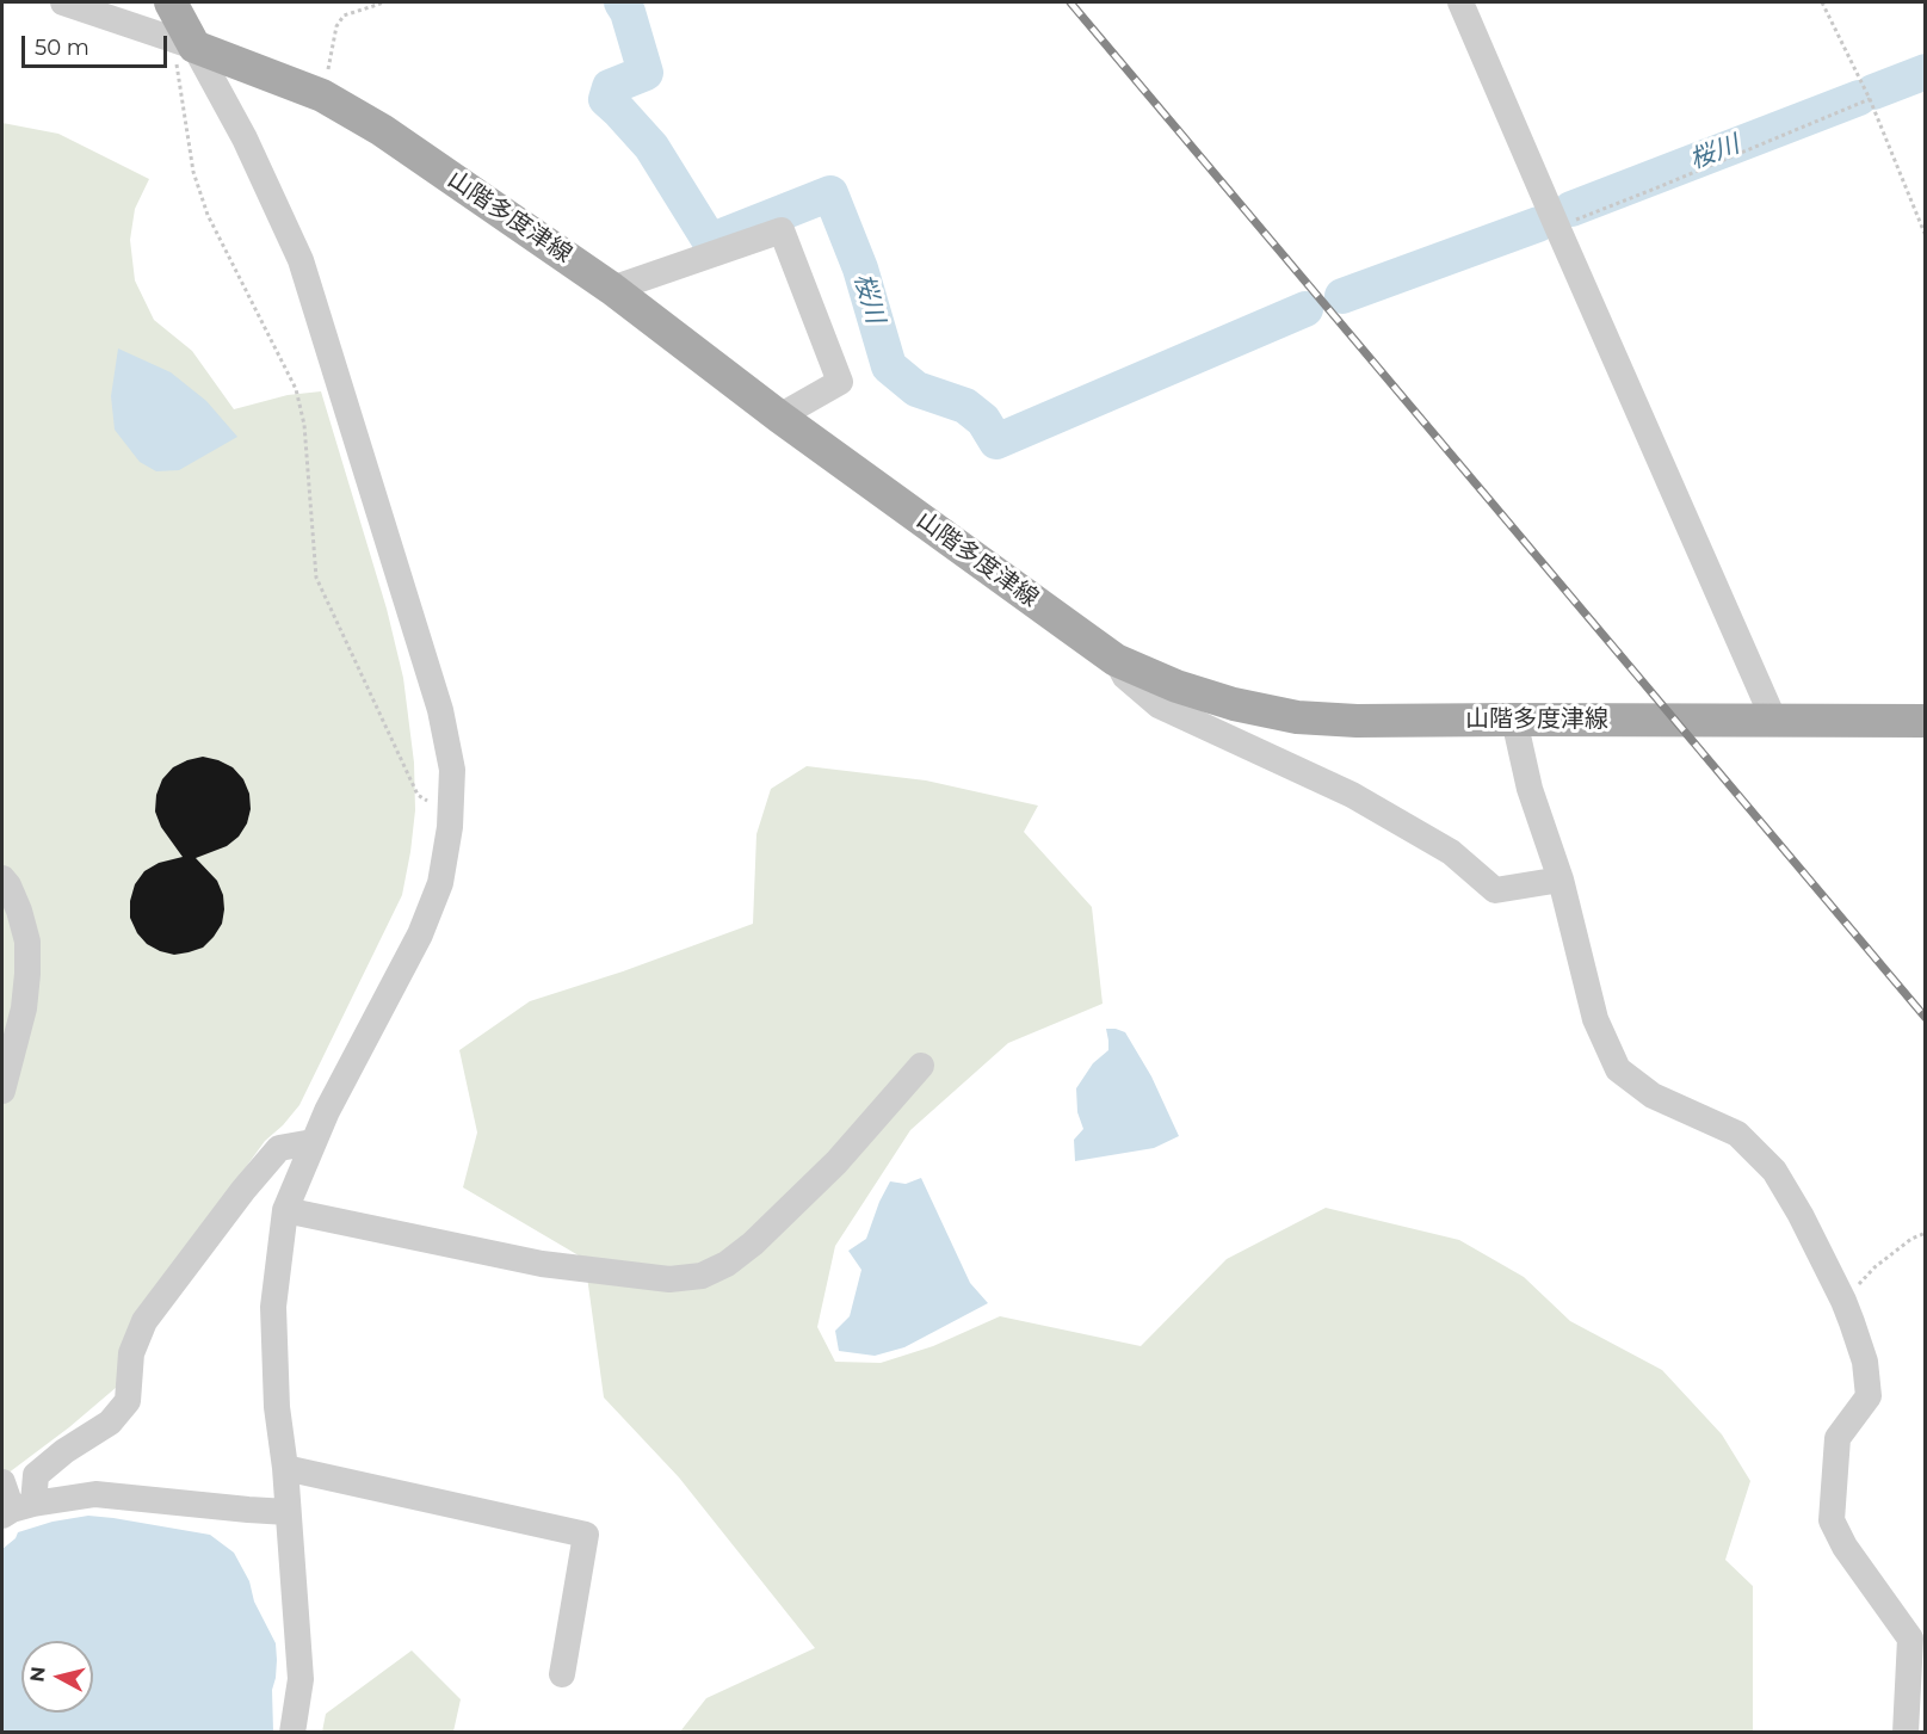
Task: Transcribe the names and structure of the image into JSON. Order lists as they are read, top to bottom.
{
  "streets": {
    "main road": ["山階多度津線"]
  },
  "water": ["桜川"],
  "scale_bar": "50 m",
  "north": "left"
}
